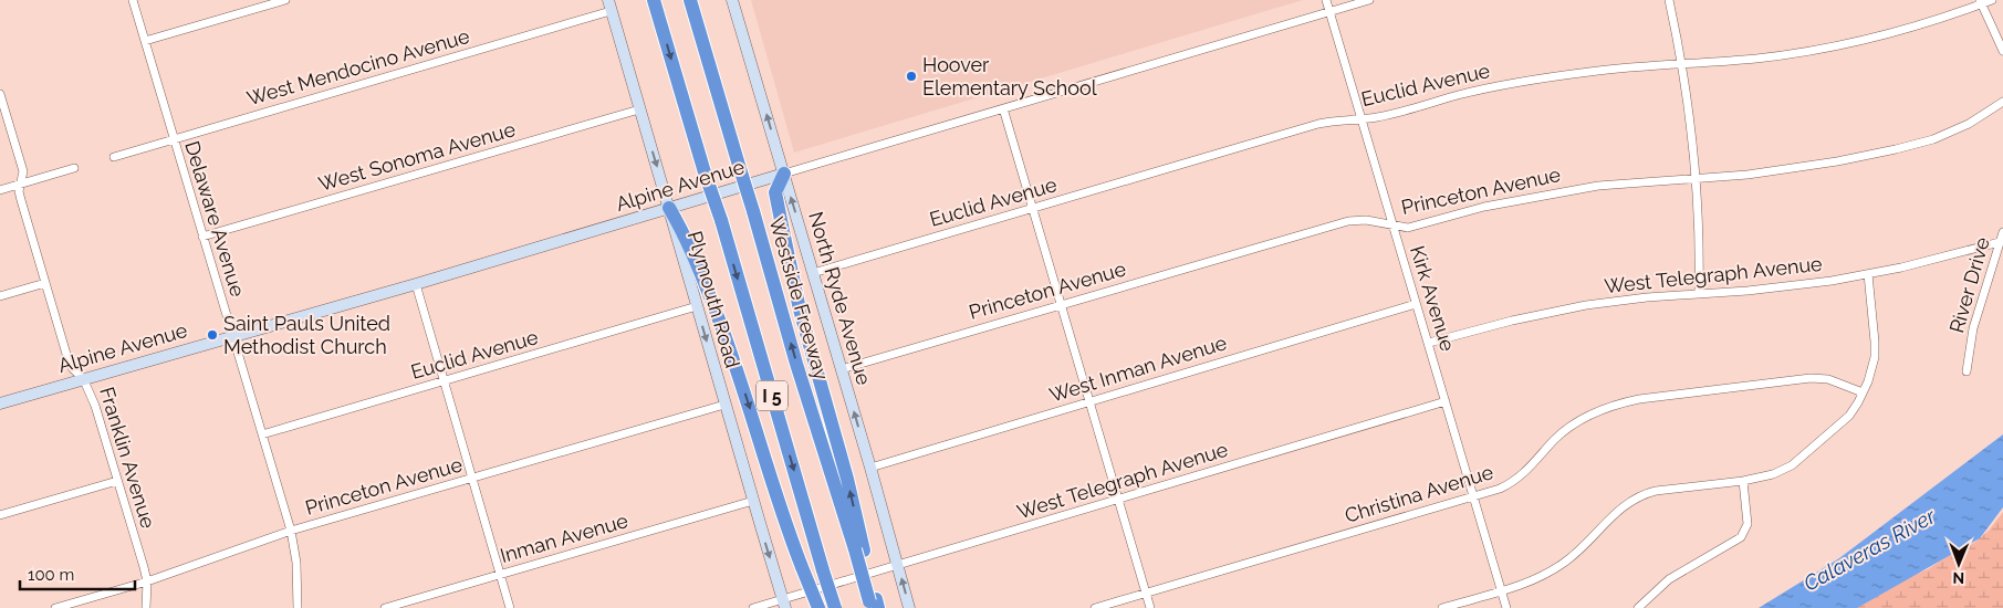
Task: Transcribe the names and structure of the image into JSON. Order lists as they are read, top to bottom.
{
  "streets": {
    "highway": ["Westside Freeway", "I 5"],
    "street": [
      "West Mendocino Avenue",
      "Euclid Avenue",
      "West Sonoma Avenue",
      "Alpine Avenue",
      "Princeton Avenue",
      "Delaware Avenue",
      "West Telegraph Avenue",
      "River Drive",
      "North Ryde Avenue",
      "Kirk Avenue",
      "Plymouth Road",
      "West Inman Avenue",
      "Franklin Avenue",
      "Christina Avenue",
      "Inman Avenue"
    ]
  },
  "crossings": [
    ["West Mendocino Avenue", "Delaware Avenue"],
    ["West Mendocino Avenue", "Plymouth Road"],
    ["Euclid Avenue", "Delaware Avenue"],
    ["Euclid Avenue", "North Ryde Avenue"],
    ["Euclid Avenue", "Kirk Avenue"],
    ["Euclid Avenue", "Plymouth Road"],
    ["West Sonoma Avenue", "Delaware Avenue"],
    ["West Sonoma Avenue", "Plymouth Road"],
    ["Alpine Avenue", "Delaware Avenue"],
    ["Alpine Avenue", "North Ryde Avenue"],
    ["Alpine Avenue", "Kirk Avenue"],
    ["Alpine Avenue", "Plymouth Road"],
    ["Alpine Avenue", "Franklin Avenue"],
    ["Princeton Avenue", "Delaware Avenue"],
    ["Princeton Avenue", "North Ryde Avenue"],
    ["Princeton Avenue", "Kirk Avenue"],
    ["Princeton Avenue", "Plymouth Road"],
    ["Princeton Avenue", "Franklin Avenue"],
    ["West Telegraph Avenue", "River Drive"],
    ["West Telegraph Avenue", "North Ryde Avenue"],
    ["West Telegraph Avenue", "Kirk Avenue"],
    ["West Telegraph Avenue", "Plymouth Road"],
    ["North Ryde Avenue", "West Inman Avenue"],
    ["Kirk Avenue", "West Inman Avenue"],
    ["Kirk Avenue", "Christina Avenue"],
    ["Plymouth Road", "Inman Avenue"]
  ],
  "one_way": ["North Ryde Avenue", "Plymouth Road"],
  "water": ["Calaveras River"],
  "places": ["Hoover Elementary School", "Saint Pauls United Methodist Church"],
  "scale_bar": "100 m",
  "north": "bottom"
}
